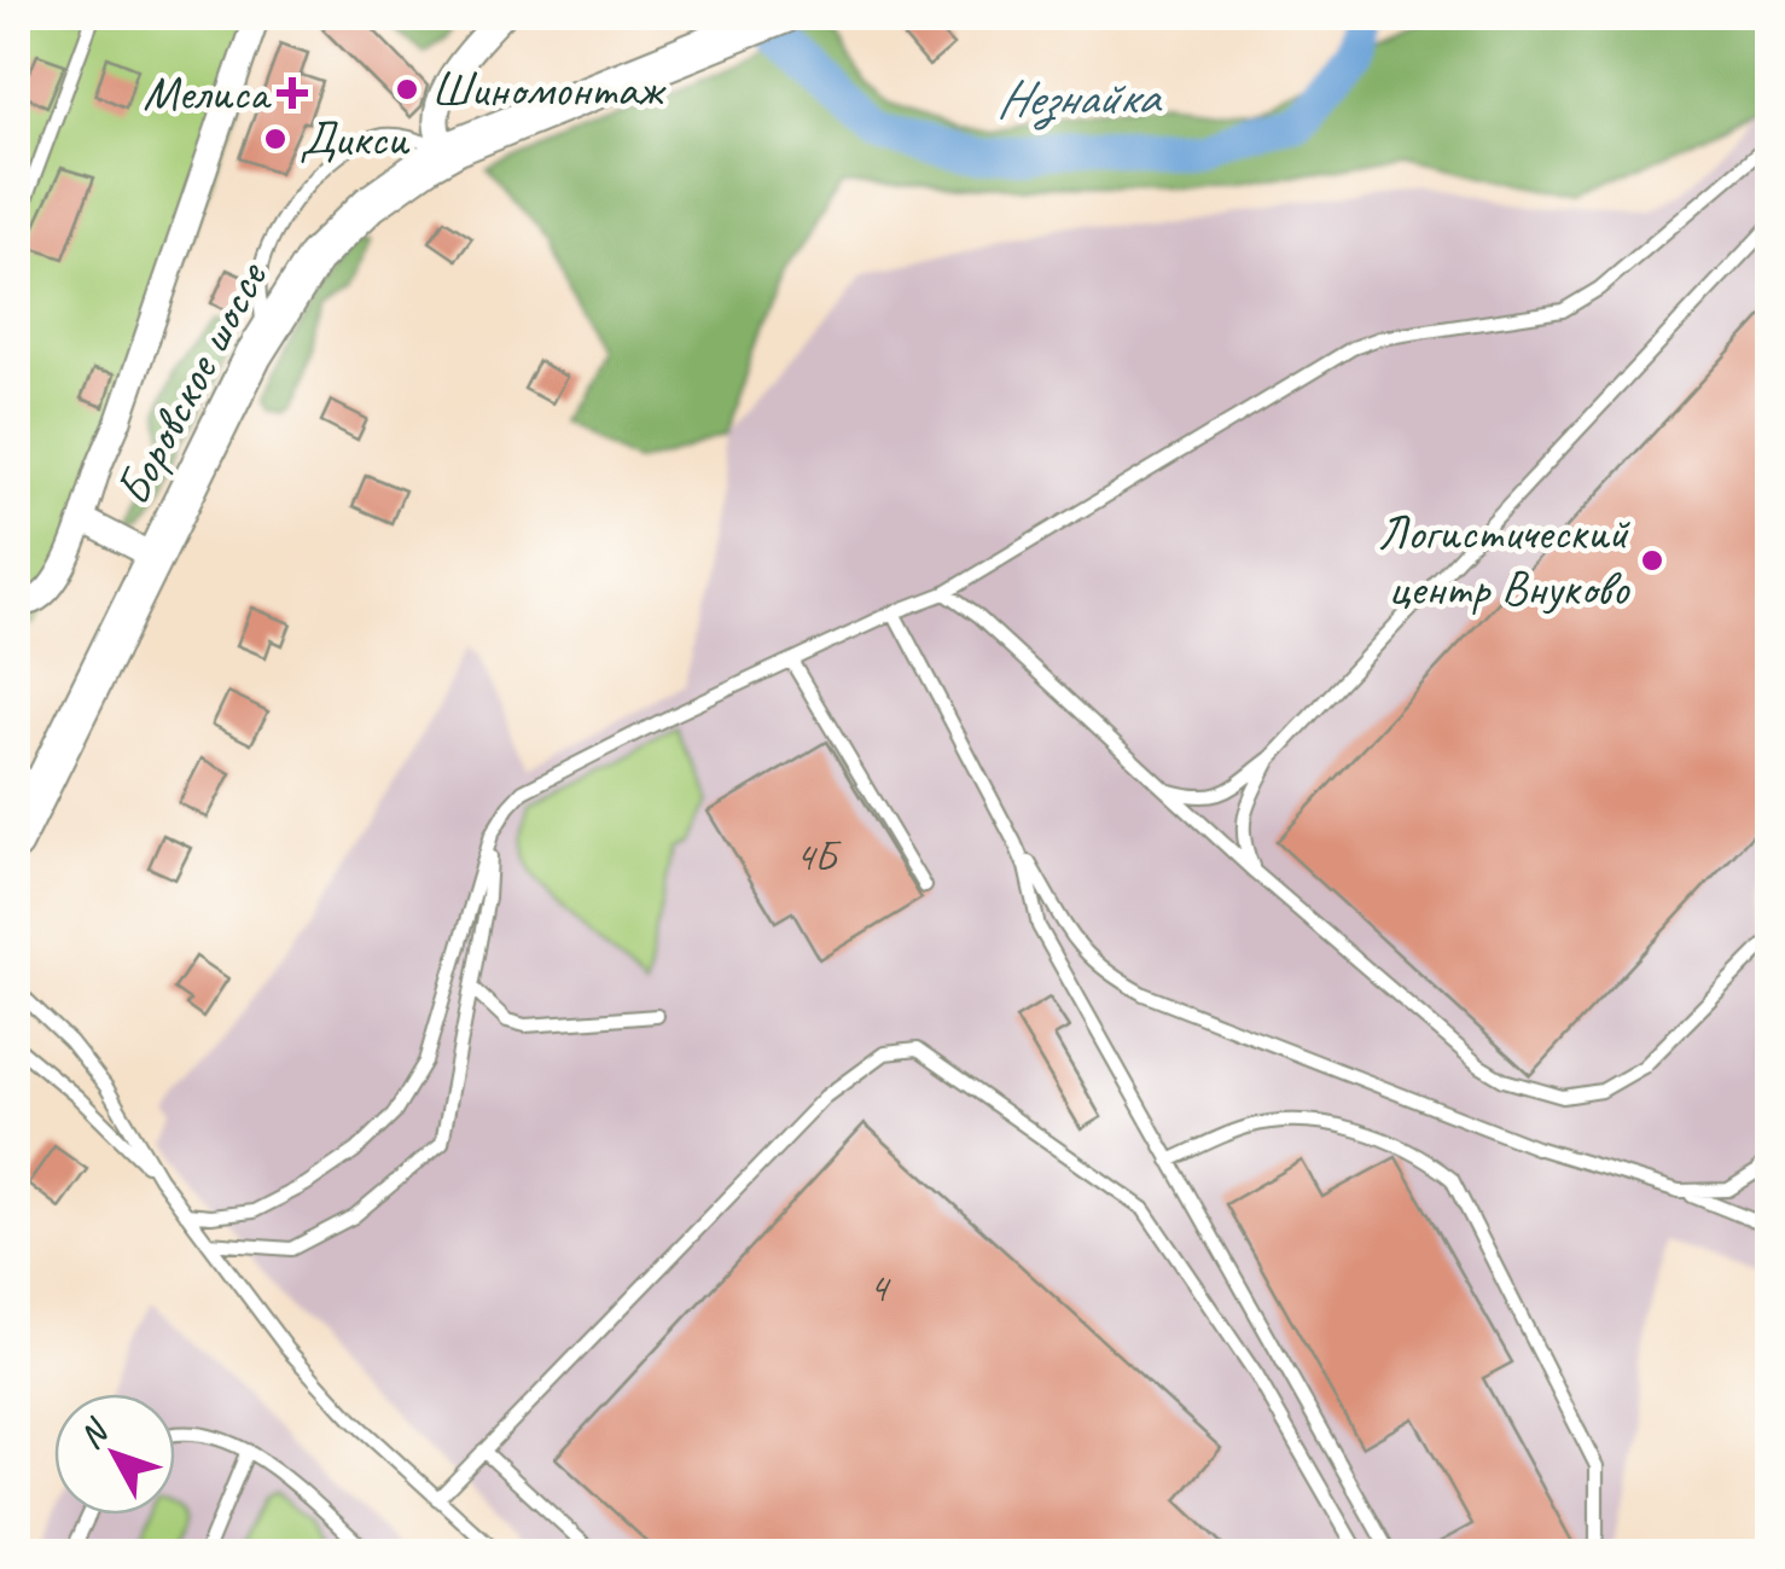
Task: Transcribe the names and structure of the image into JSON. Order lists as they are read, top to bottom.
{
  "streets": {
    "main road": ["Боровское шоссе"]
  },
  "water": ["Незнайка"],
  "places": {
    "other": ["Шиномонтаж", "Дикси", "Логистический центр Внуково"],
    "health": ["Мелиса"]
  },
  "house_numbers": ["4Б", "4"],
  "north": "top left"
}
